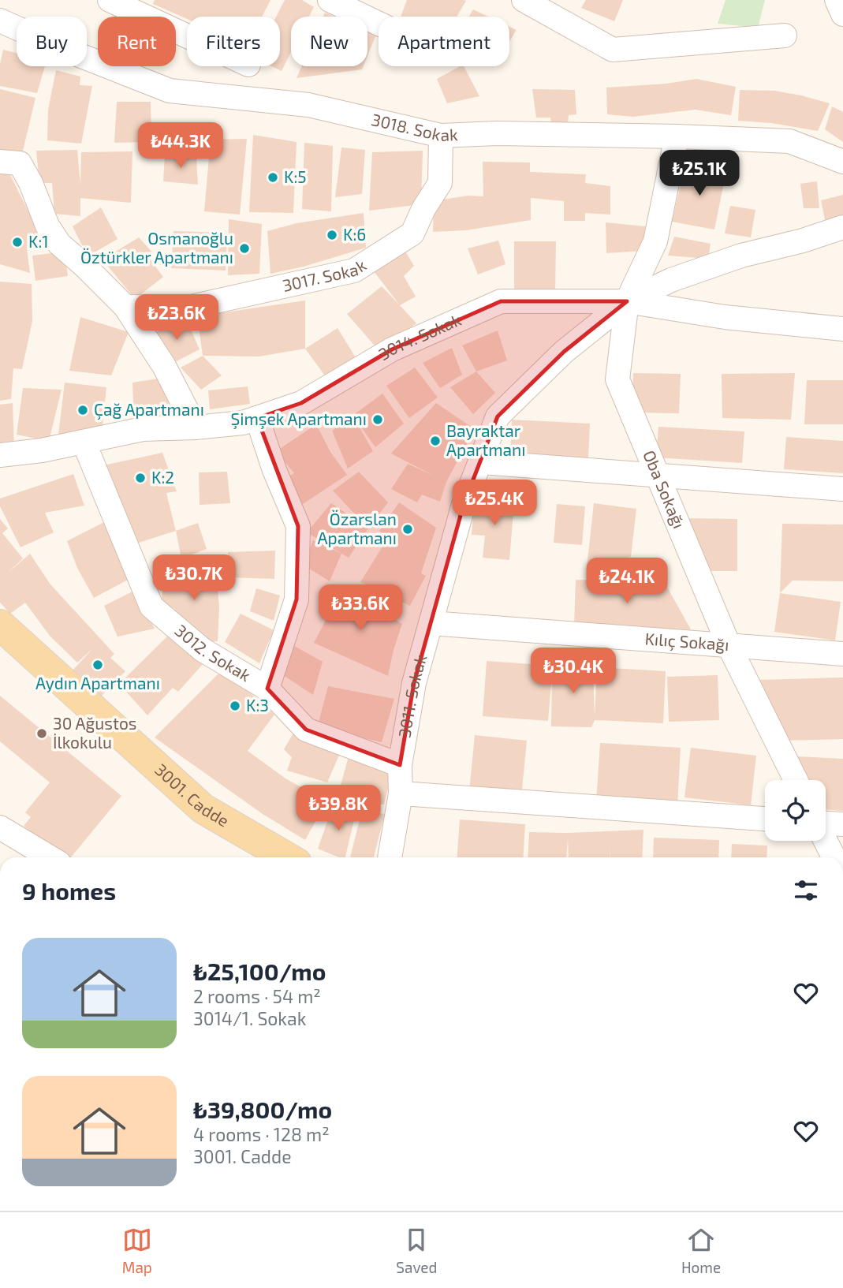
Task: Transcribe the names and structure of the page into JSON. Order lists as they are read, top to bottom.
{
  "streets": {
    "main road": ["3001. Cadde"],
    "street": [
      "3018. Sokak",
      "3017. Sokak",
      "3014. Sokak",
      "Oba Sokağı",
      "Kılıç Sokağı",
      "3012. Sokak",
      "3011. Sokak"
    ]
  },
  "crossings": [
    ["3018. Sokak", "3017. Sokak"],
    ["3014. Sokak", "Oba Sokağı"],
    ["3014. Sokak", "3012. Sokak"],
    ["3014. Sokak", "3011. Sokak"],
    ["Oba Sokağı", "Kılıç Sokağı"],
    ["Oba Sokağı", "3011. Sokak"],
    ["Kılıç Sokağı", "3011. Sokak"],
    ["3012. Sokak", "3011. Sokak"]
  ],
  "places": [
    "K:5",
    "K:6",
    "K:1",
    "Osmanoğlu Öztürkler Apartmanı",
    "Çağ Apartmanı",
    "Şimşek Apartmanı",
    "Bayraktar Apartmanı",
    "K:2",
    "Özarslan Apartmanı",
    "Aydın Apartmanı",
    "K:3",
    "30 Ağustos İlkokulu"
  ],
  "page": {
    "chip": [
      "Buy",
      "Rent",
      "Filters",
      "New",
      "Apartment"
    ],
    "price": [
      "₺44.3K",
      "₺25.1K",
      "₺23.6K",
      "₺25.4K",
      "₺30.7K",
      "₺24.1K",
      "₺33.6K",
      "₺30.4K",
      "₺39.8K"
    ],
    "heading": "9 homes",
    "list": [
      {
        "name": "₺25,100/mo",
        "note": "2 rooms · 54 m² · 3014/1. Sokak"
      },
      {
        "name": "₺39,800/mo",
        "note": "4 rooms · 128 m² · 3001. Cadde"
      }
    ],
    "tabs": ["Map", "Saved", "Home"]
  }
}
